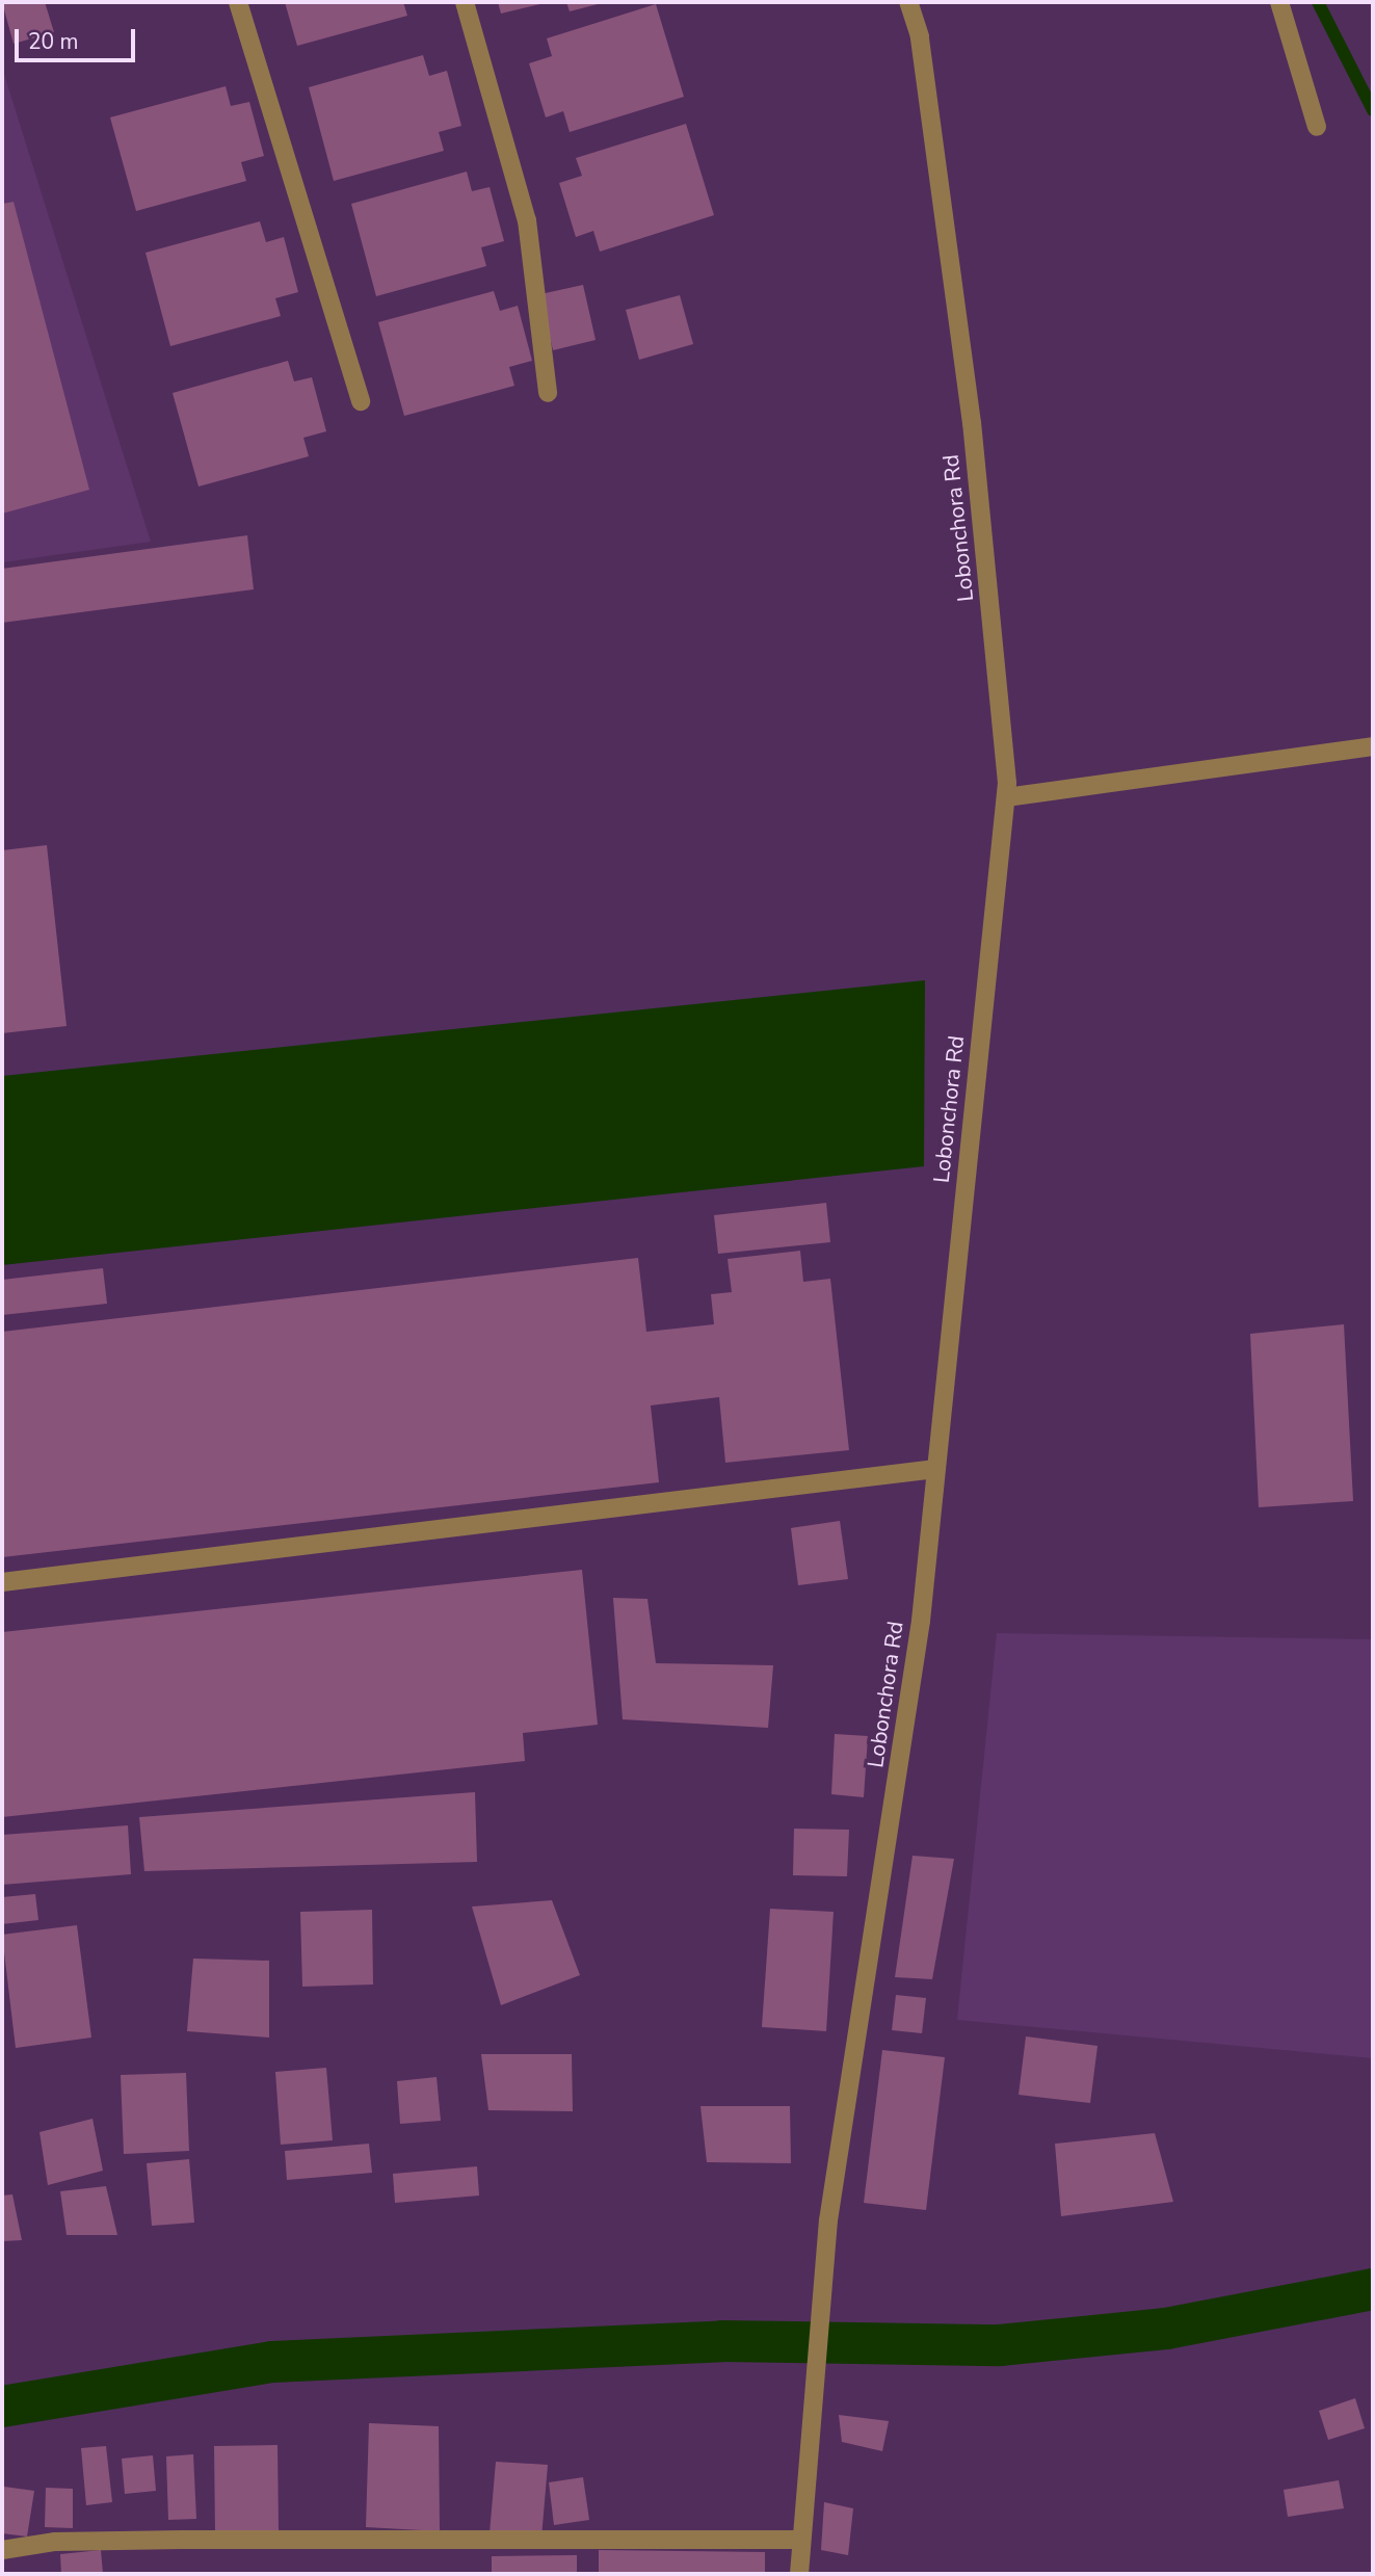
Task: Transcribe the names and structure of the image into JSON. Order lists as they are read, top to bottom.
{
  "streets": {
    "street": ["Lobonchora Rd"]
  },
  "scale_bar": "20 m"
}
